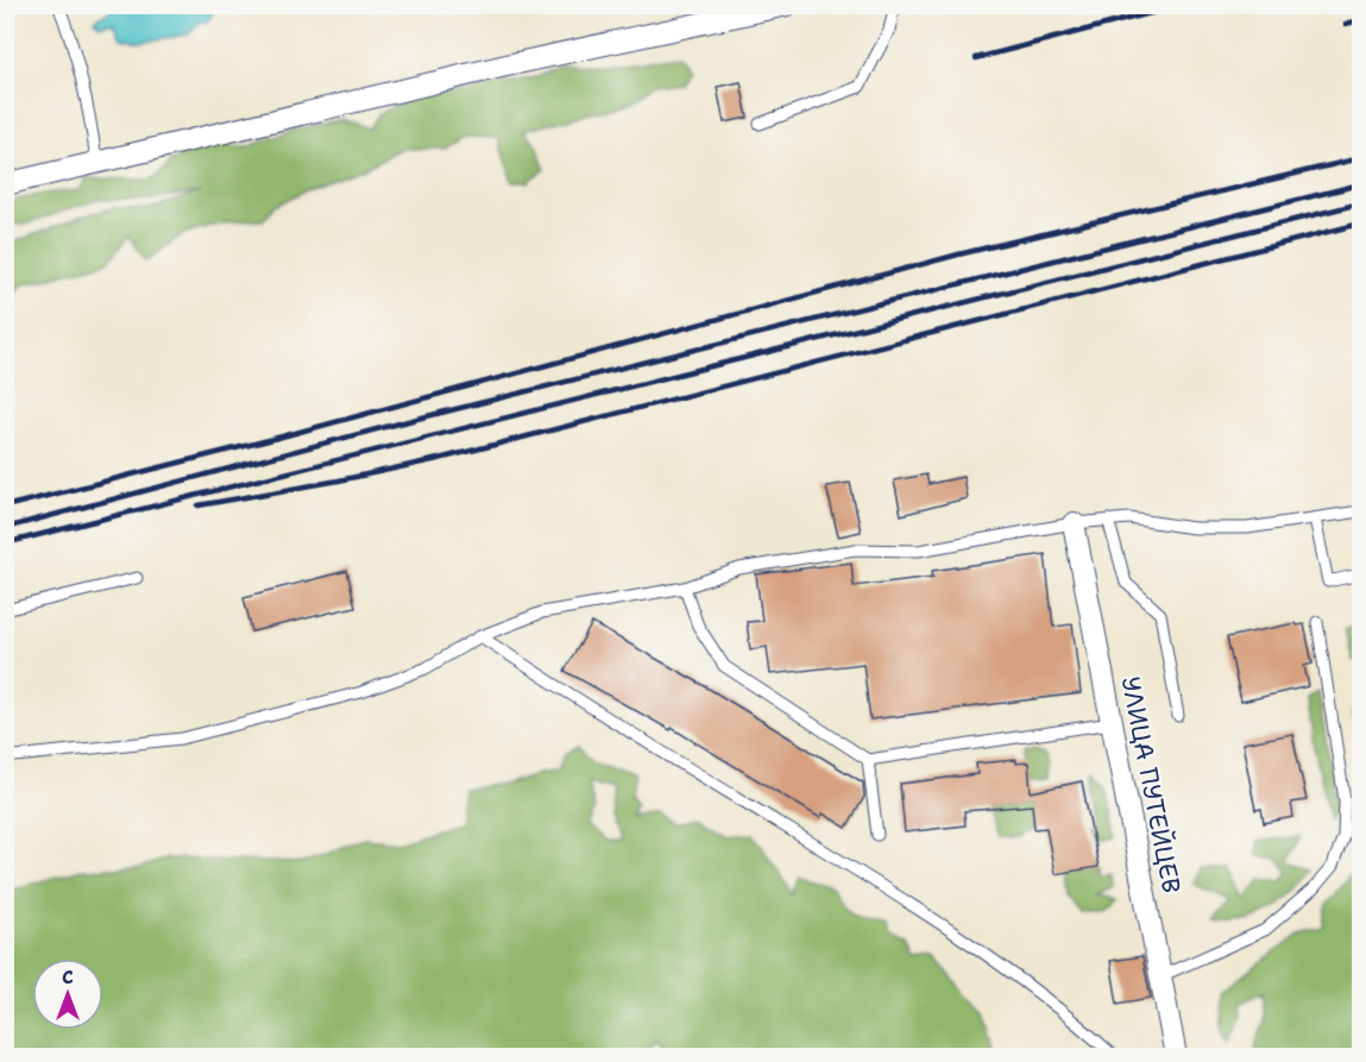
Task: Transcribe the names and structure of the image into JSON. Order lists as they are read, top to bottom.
{
  "streets": {
    "street": ["УЛИЦА ПУТЕЙЦЕВ"]
  },
  "north": "top"
}
